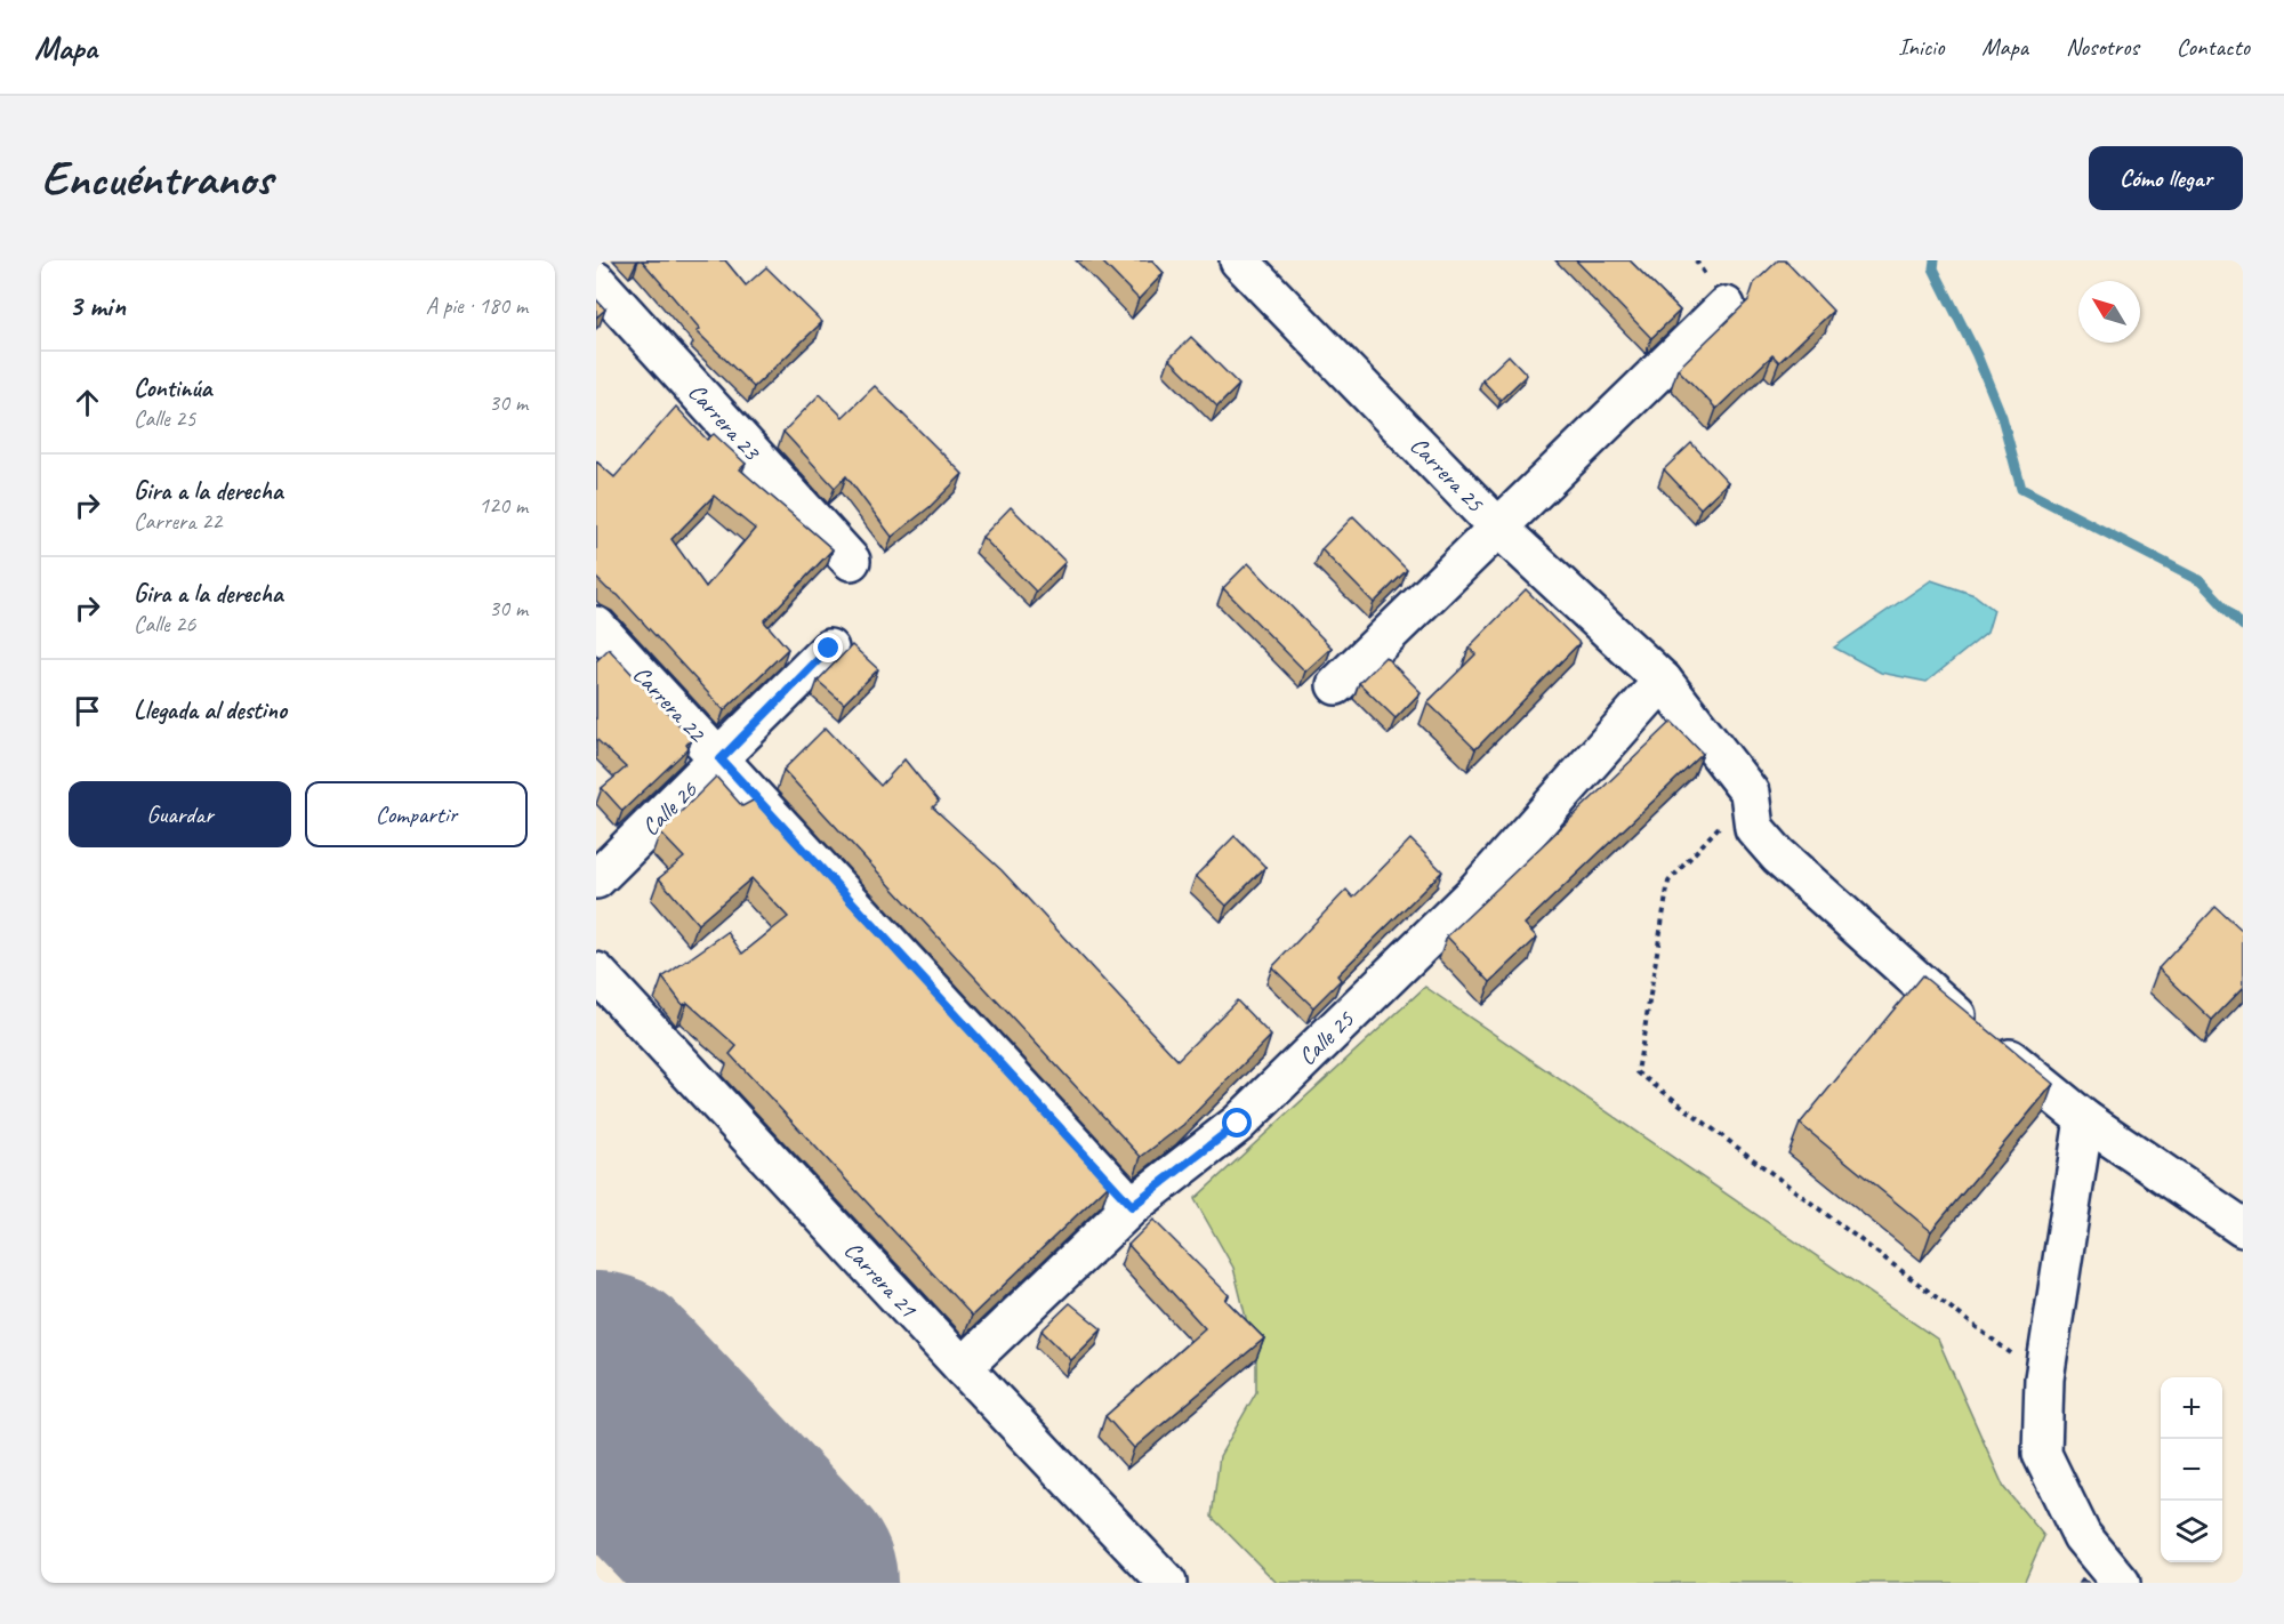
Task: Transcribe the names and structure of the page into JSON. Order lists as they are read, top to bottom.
{
  "streets": {
    "street": [
      "Carrera 23",
      "Carrera 25",
      "Carrera 22",
      "Calle 26",
      "Calle 25",
      "Carrera 21"
    ]
  },
  "crossings": [
    ["Carrera 25", "Calle 25"],
    ["Carrera 22", "Calle 26"],
    ["Carrera 22", "Calle 25"],
    ["Calle 25", "Carrera 21"]
  ],
  "north": "top left",
  "page": {
    "header": "Mapa",
    "nav": [
      "Inicio",
      "Mapa",
      "Nosotros",
      "Contacto"
    ],
    "buttons": [
      "Cómo llegar",
      ["Guardar", "Compartir"]
    ],
    "title": "Encuéntranos",
    "heading": ["3 min", "A pie · 180 m"],
    "list": [
      ["Continúa", "Calle 25", "30 m"],
      ["Gira a la derecha", "Carrera 22", "120 m"],
      ["Gira a la derecha", "Calle 26", "30 m"],
      "Llegada al destino"
    ],
    "map_buttons": ["+", "−"]
  }
}
